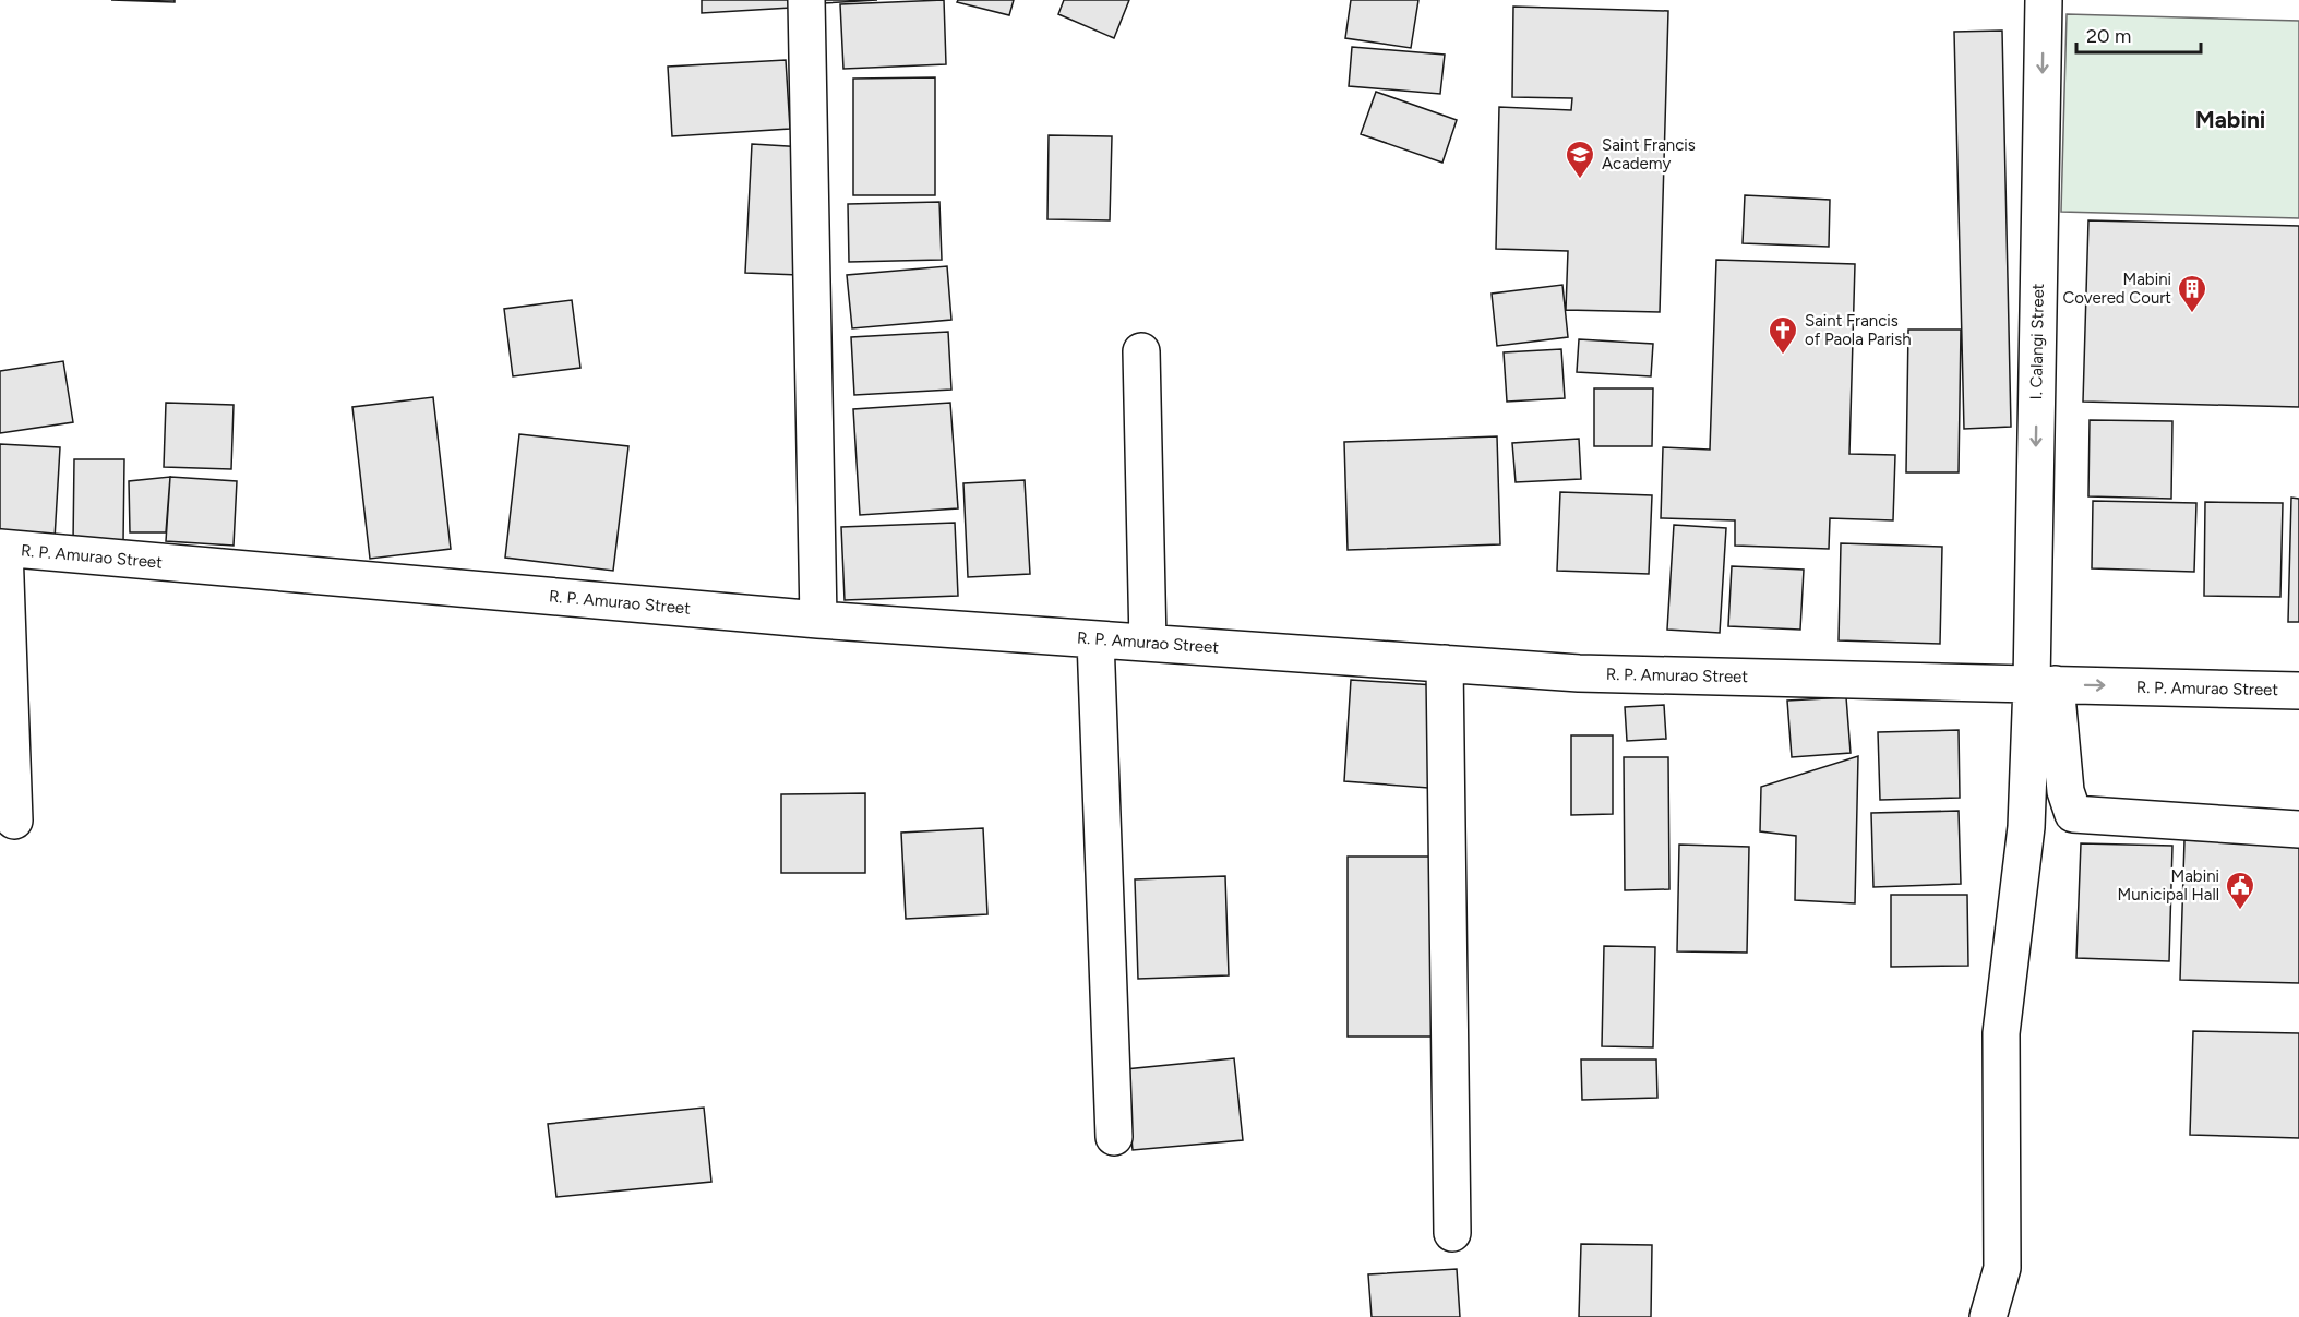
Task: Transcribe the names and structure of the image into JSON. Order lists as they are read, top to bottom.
{
  "streets": {
    "street": ["I. Calangi Street", "R. P. Amurao Street"]
  },
  "crossings": [
    ["I. Calangi Street", "R. P. Amurao Street"]
  ],
  "one_way": ["I. Calangi Street"],
  "districts": ["Mabini"],
  "places": {
    "school or university": ["Saint Francis Academy"],
    "building": ["Mabini Covered Court"],
    "church": ["Saint Francis of Paola Parish"],
    "public building": ["Mabini Municipal Hall"]
  },
  "scale_bar": "20 m"
}
